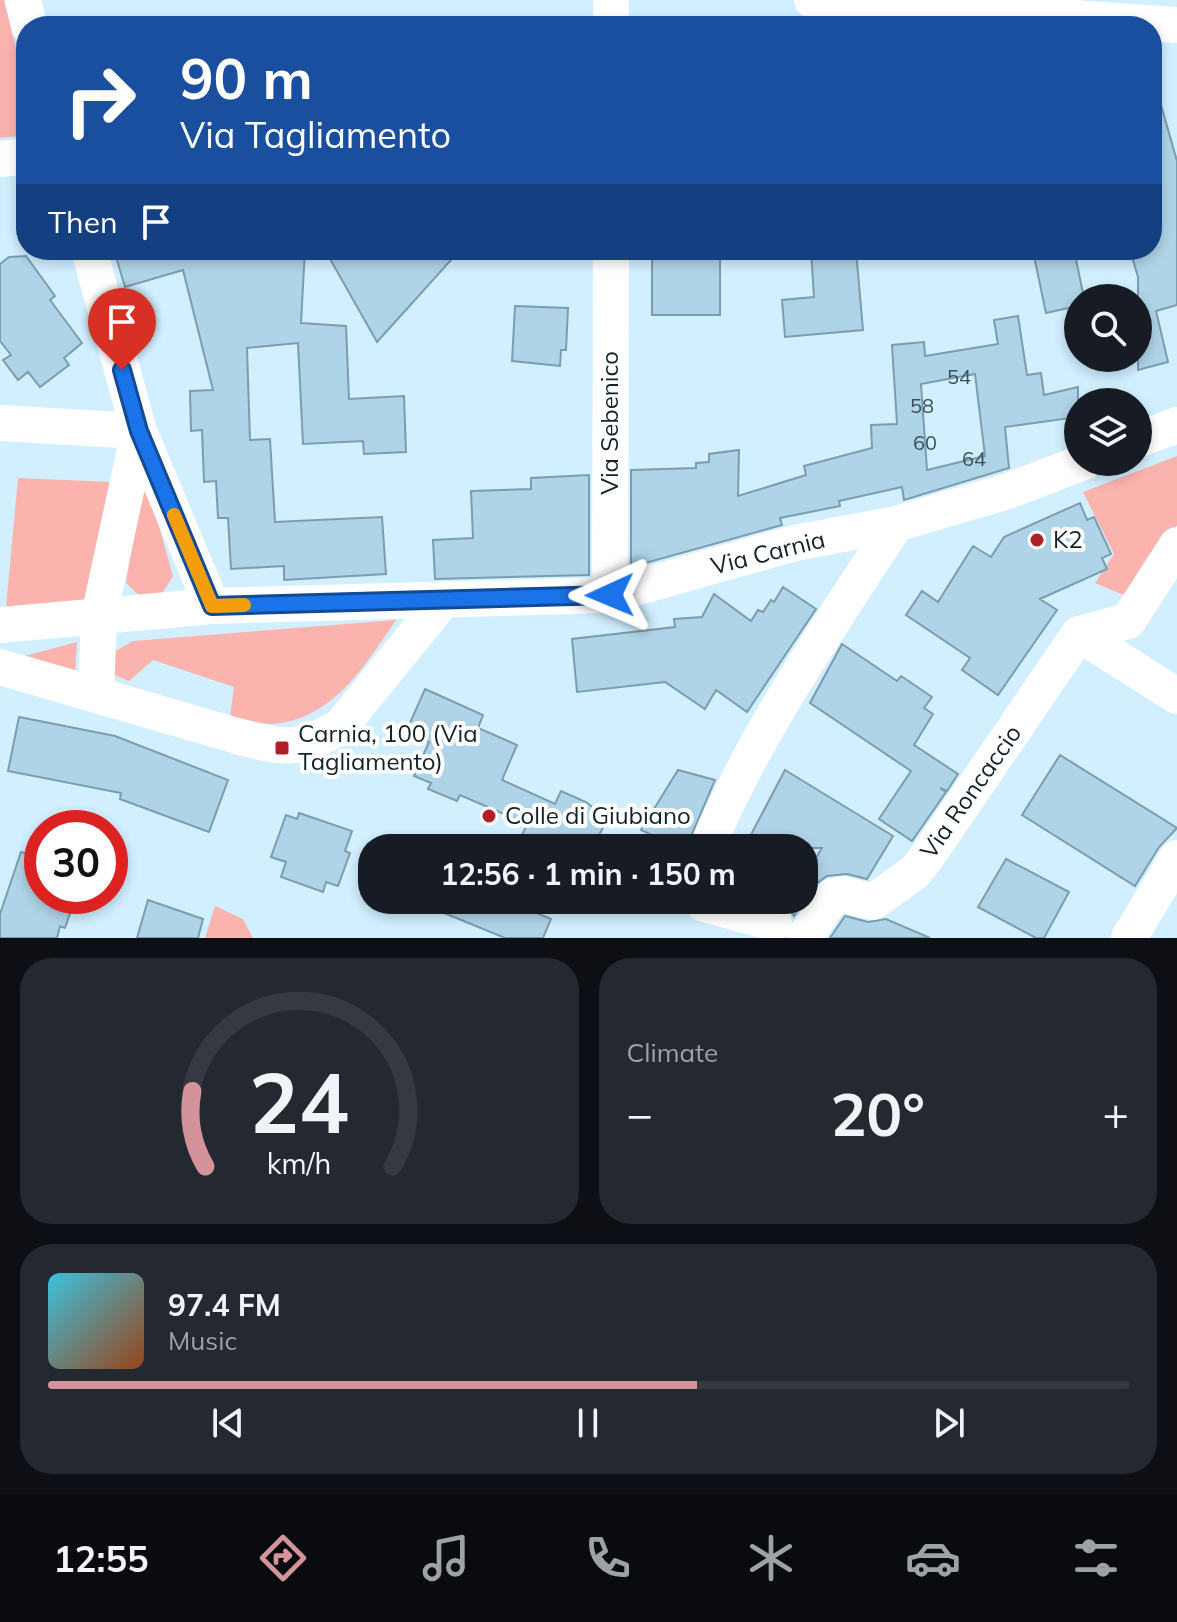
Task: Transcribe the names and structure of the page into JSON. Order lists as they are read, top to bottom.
{
  "streets": {
    "street": ["Via Sebenico", "Via Carnia", "Via Roncaccio"]
  },
  "crossings": [
    ["Via Sebenico", "Via Carnia"]
  ],
  "places": {
    "other": ["K2", "Colle di Giubiano"],
    "transit": ["Carnia, 100 (Via Tagliamento)"]
  },
  "house_numbers": [
    "54",
    "58",
    "60",
    "64"
  ],
  "page": {
    "turn": ["90 m", "Via Tagliamento"],
    "then": "Then",
    "limit": "30",
    "trip": "12:56 · 1 min · 150 m",
    "tile": "Climate",
    "heat": ["−", "20°", "+"],
    "song": ["97.4 FM", "Music"],
    "tabs": "12:55",
    "gauge": ["24", "km/h"]
  }
}
